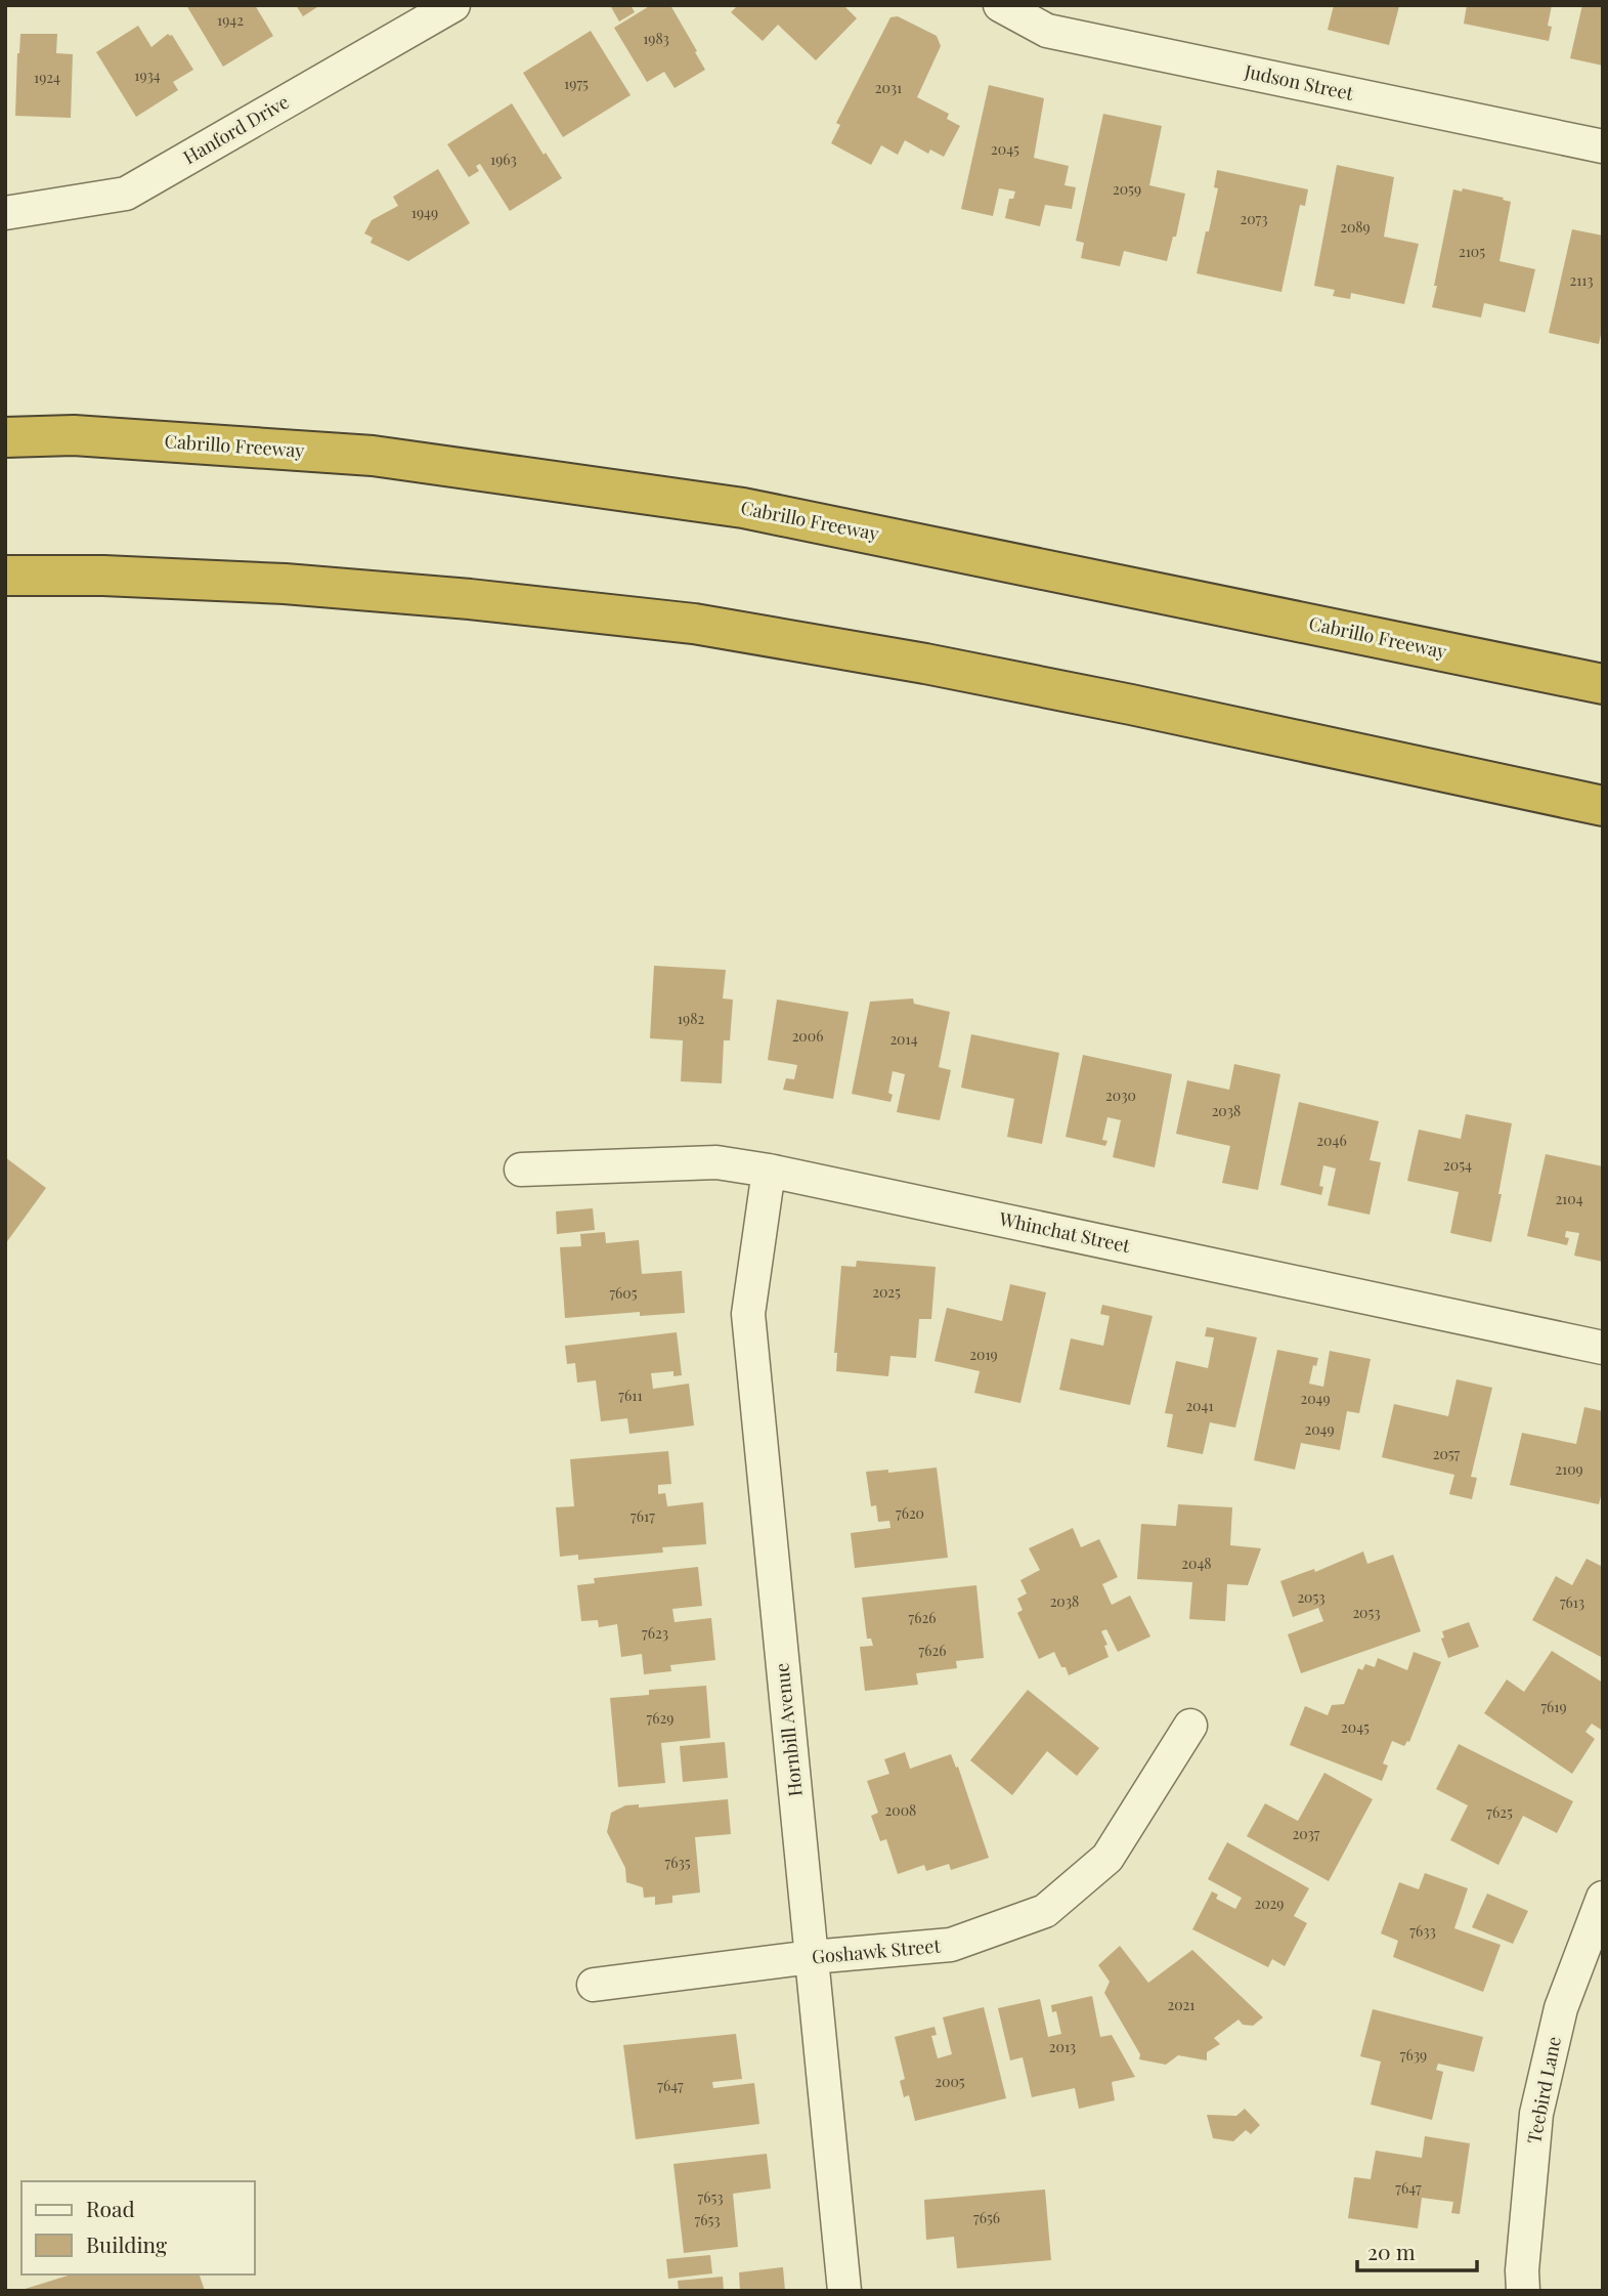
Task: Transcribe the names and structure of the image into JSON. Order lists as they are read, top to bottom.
{
  "streets": {
    "highway": ["Cabrillo Freeway"],
    "street": [
      "Judson Street",
      "Hanford Drive",
      "Whinchat Street",
      "Hornbill Avenue",
      "Goshawk Street",
      "Teebird Lane"
    ]
  },
  "crossings": [
    ["Whinchat Street", "Hornbill Avenue"],
    ["Hornbill Avenue", "Goshawk Street"]
  ],
  "house_numbers": [
    "1942",
    "1983",
    "1934",
    "1924",
    "1975",
    "2031",
    "2045",
    "1963",
    "2059",
    "1949",
    "2073",
    "2089",
    "2105",
    "2113",
    "1982",
    "2006",
    "2014",
    "2030",
    "2038",
    "2046",
    "2054",
    "2104",
    "2025",
    "7605",
    "2019",
    "7611",
    "2049",
    "2041",
    "2049",
    "2057",
    "2109",
    "7620",
    "7617",
    "2048",
    "2053",
    "2038",
    "7613",
    "2053",
    "7626",
    "7623",
    "7626",
    "7619",
    "7629",
    "2045",
    "2008",
    "7625",
    "2037",
    "7635",
    "2029",
    "7633",
    "2021",
    "2013",
    "7639",
    "2005",
    "7647",
    "7647",
    "7653",
    "7656",
    "7653"
  ],
  "legend": ["Road", "Building"],
  "scale_bar": "20 m"
}
